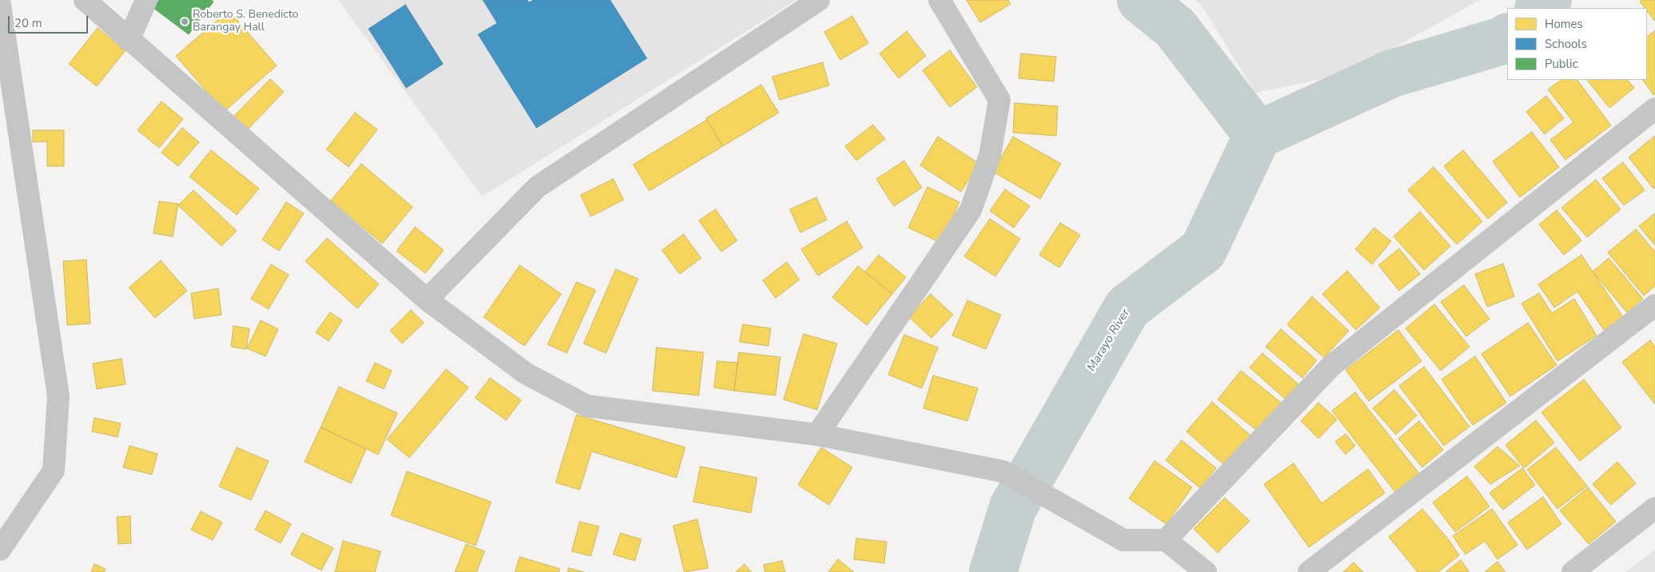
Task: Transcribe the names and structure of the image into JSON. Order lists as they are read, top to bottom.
{
  "water": ["Marayo River"],
  "places": ["Roberto S. Benedicto Barangay Hall"],
  "legend": ["Homes", "Schools", "Public"],
  "scale_bar": "20 m"
}
